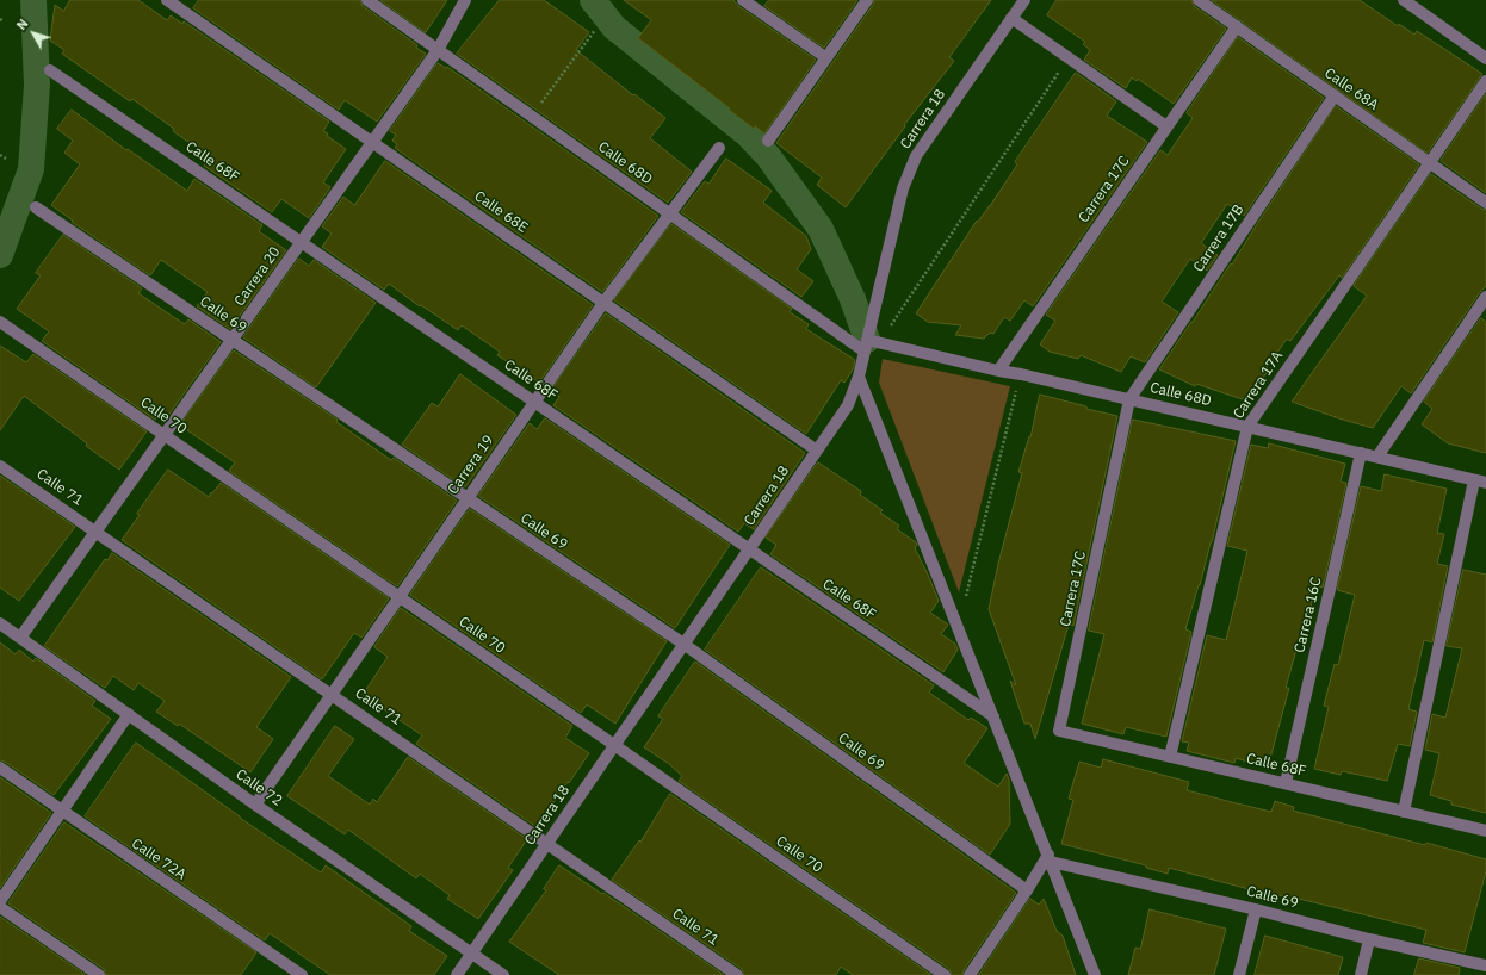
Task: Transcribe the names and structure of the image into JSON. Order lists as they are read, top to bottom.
{
  "streets": {
    "street": [
      "Calle 68A",
      "Carrera 18",
      "Calle 68F",
      "Calle 68D",
      "Carrera 17C",
      "Calle 68E",
      "Carrera 17B",
      "Carrera 20",
      "Calle 69",
      "Carrera 17A",
      "Calle 70",
      "Carrera 19",
      "Calle 71",
      "Carrera 16C",
      "Calle 72",
      "Calle 72A"
    ]
  },
  "crossings": [
    ["Calle 68A", "Carrera 17C"],
    ["Calle 68A", "Carrera 17B"],
    ["Calle 68A", "Carrera 17A"],
    ["Carrera 18", "Calle 68F"],
    ["Carrera 18", "Calle 68D"],
    ["Carrera 18", "Calle 68E"],
    ["Carrera 18", "Calle 69"],
    ["Carrera 18", "Calle 70"],
    ["Carrera 18", "Calle 71"],
    ["Carrera 18", "Calle 72"],
    ["Calle 68F", "Carrera 17C"],
    ["Calle 68F", "Carrera 20"],
    ["Calle 68F", "Carrera 17A"],
    ["Calle 68F", "Carrera 19"],
    ["Calle 68F", "Carrera 16C"],
    ["Calle 68D", "Carrera 17C"],
    ["Calle 68D", "Carrera 17B"],
    ["Calle 68D", "Carrera 20"],
    ["Calle 68D", "Carrera 17A"],
    ["Calle 68D", "Carrera 19"],
    ["Calle 68D", "Carrera 16C"],
    ["Carrera 17C", "Carrera 17B"],
    ["Calle 68E", "Carrera 20"],
    ["Calle 68E", "Carrera 19"],
    ["Carrera 20", "Calle 69"],
    ["Carrera 20", "Calle 70"],
    ["Carrera 20", "Calle 71"],
    ["Carrera 20", "Calle 72"],
    ["Calle 69", "Carrera 19"],
    ["Calle 70", "Carrera 19"],
    ["Carrera 19", "Calle 71"],
    ["Carrera 19", "Calle 72"]
  ],
  "north": "top left"
}
